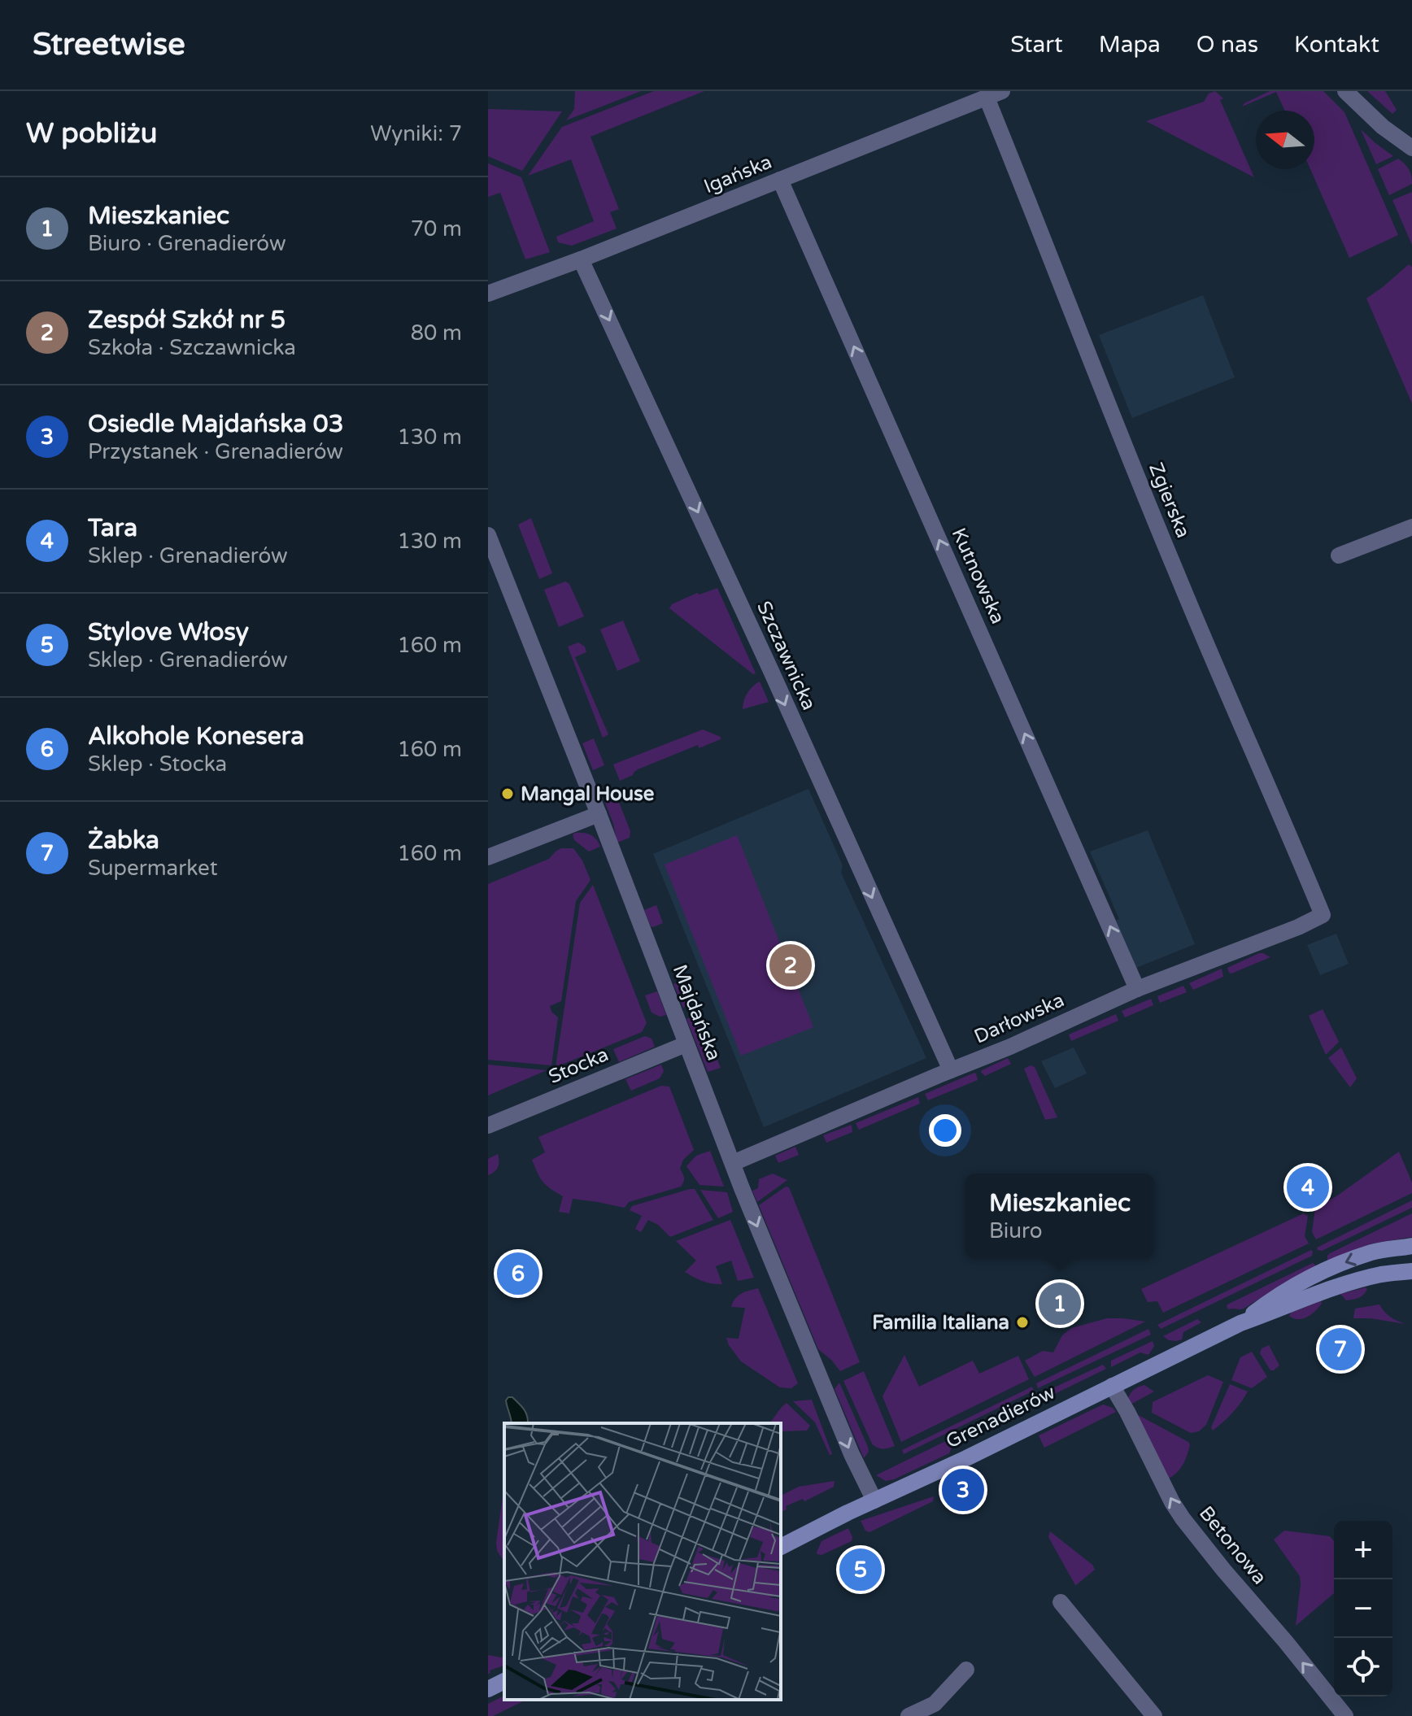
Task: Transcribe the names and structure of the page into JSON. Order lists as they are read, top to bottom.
{
  "streets": {
    "street": [
      "Igańska",
      "Zgierska",
      "Kutnowska",
      "Szczawnicka",
      "Majdańska",
      "Darłowska",
      "Stocka",
      "Grenadierów",
      "Betonowa"
    ]
  },
  "crossings": [
    ["Igańska", "Zgierska"],
    ["Igańska", "Kutnowska"],
    ["Igańska", "Szczawnicka"],
    ["Zgierska", "Darłowska"],
    ["Kutnowska", "Darłowska"],
    ["Szczawnicka", "Darłowska"],
    ["Majdańska", "Darłowska"],
    ["Majdańska", "Stocka"],
    ["Majdańska", "Grenadierów"],
    ["Grenadierów", "Betonowa"]
  ],
  "one_way": [
    "Kutnowska",
    "Szczawnicka",
    "Majdańska",
    "Betonowa"
  ],
  "places": ["Mangal House", "Familia Italiana"],
  "north": "left",
  "page": {
    "header": "Streetwise",
    "nav": [
      "Start",
      "Mapa",
      "O nas",
      "Kontakt"
    ],
    "heading": ["W pobliżu", "Wyniki: 7"],
    "list": [
      {
        "mark": "1",
        "name": "Mieszkaniec",
        "note": "Biuro · Grenadierów",
        "value": "70 m"
      },
      {
        "mark": "2",
        "name": "Zespół Szkół nr 5",
        "note": "Szkoła · Szczawnicka",
        "value": "80 m"
      },
      {
        "mark": "3",
        "name": "Osiedle Majdańska 03",
        "note": "Przystanek · Grenadierów",
        "value": "130 m"
      },
      {
        "mark": "4",
        "name": "Tara",
        "note": "Sklep · Grenadierów",
        "value": "130 m"
      },
      {
        "mark": "5",
        "name": "Stylove Włosy",
        "note": "Sklep · Grenadierów",
        "value": "160 m"
      },
      {
        "mark": "6",
        "name": "Alkohole Konesera",
        "note": "Sklep · Stocka",
        "value": "160 m"
      },
      {
        "mark": "7",
        "name": "Żabka",
        "note": "Supermarket",
        "value": "160 m"
      }
    ],
    "pins": [
      "2",
      "4",
      "6",
      "1",
      "7",
      "3",
      "5"
    ],
    "popup": ["Mieszkaniec", "Biuro"],
    "map_buttons": ["+", "−"]
  }
}
